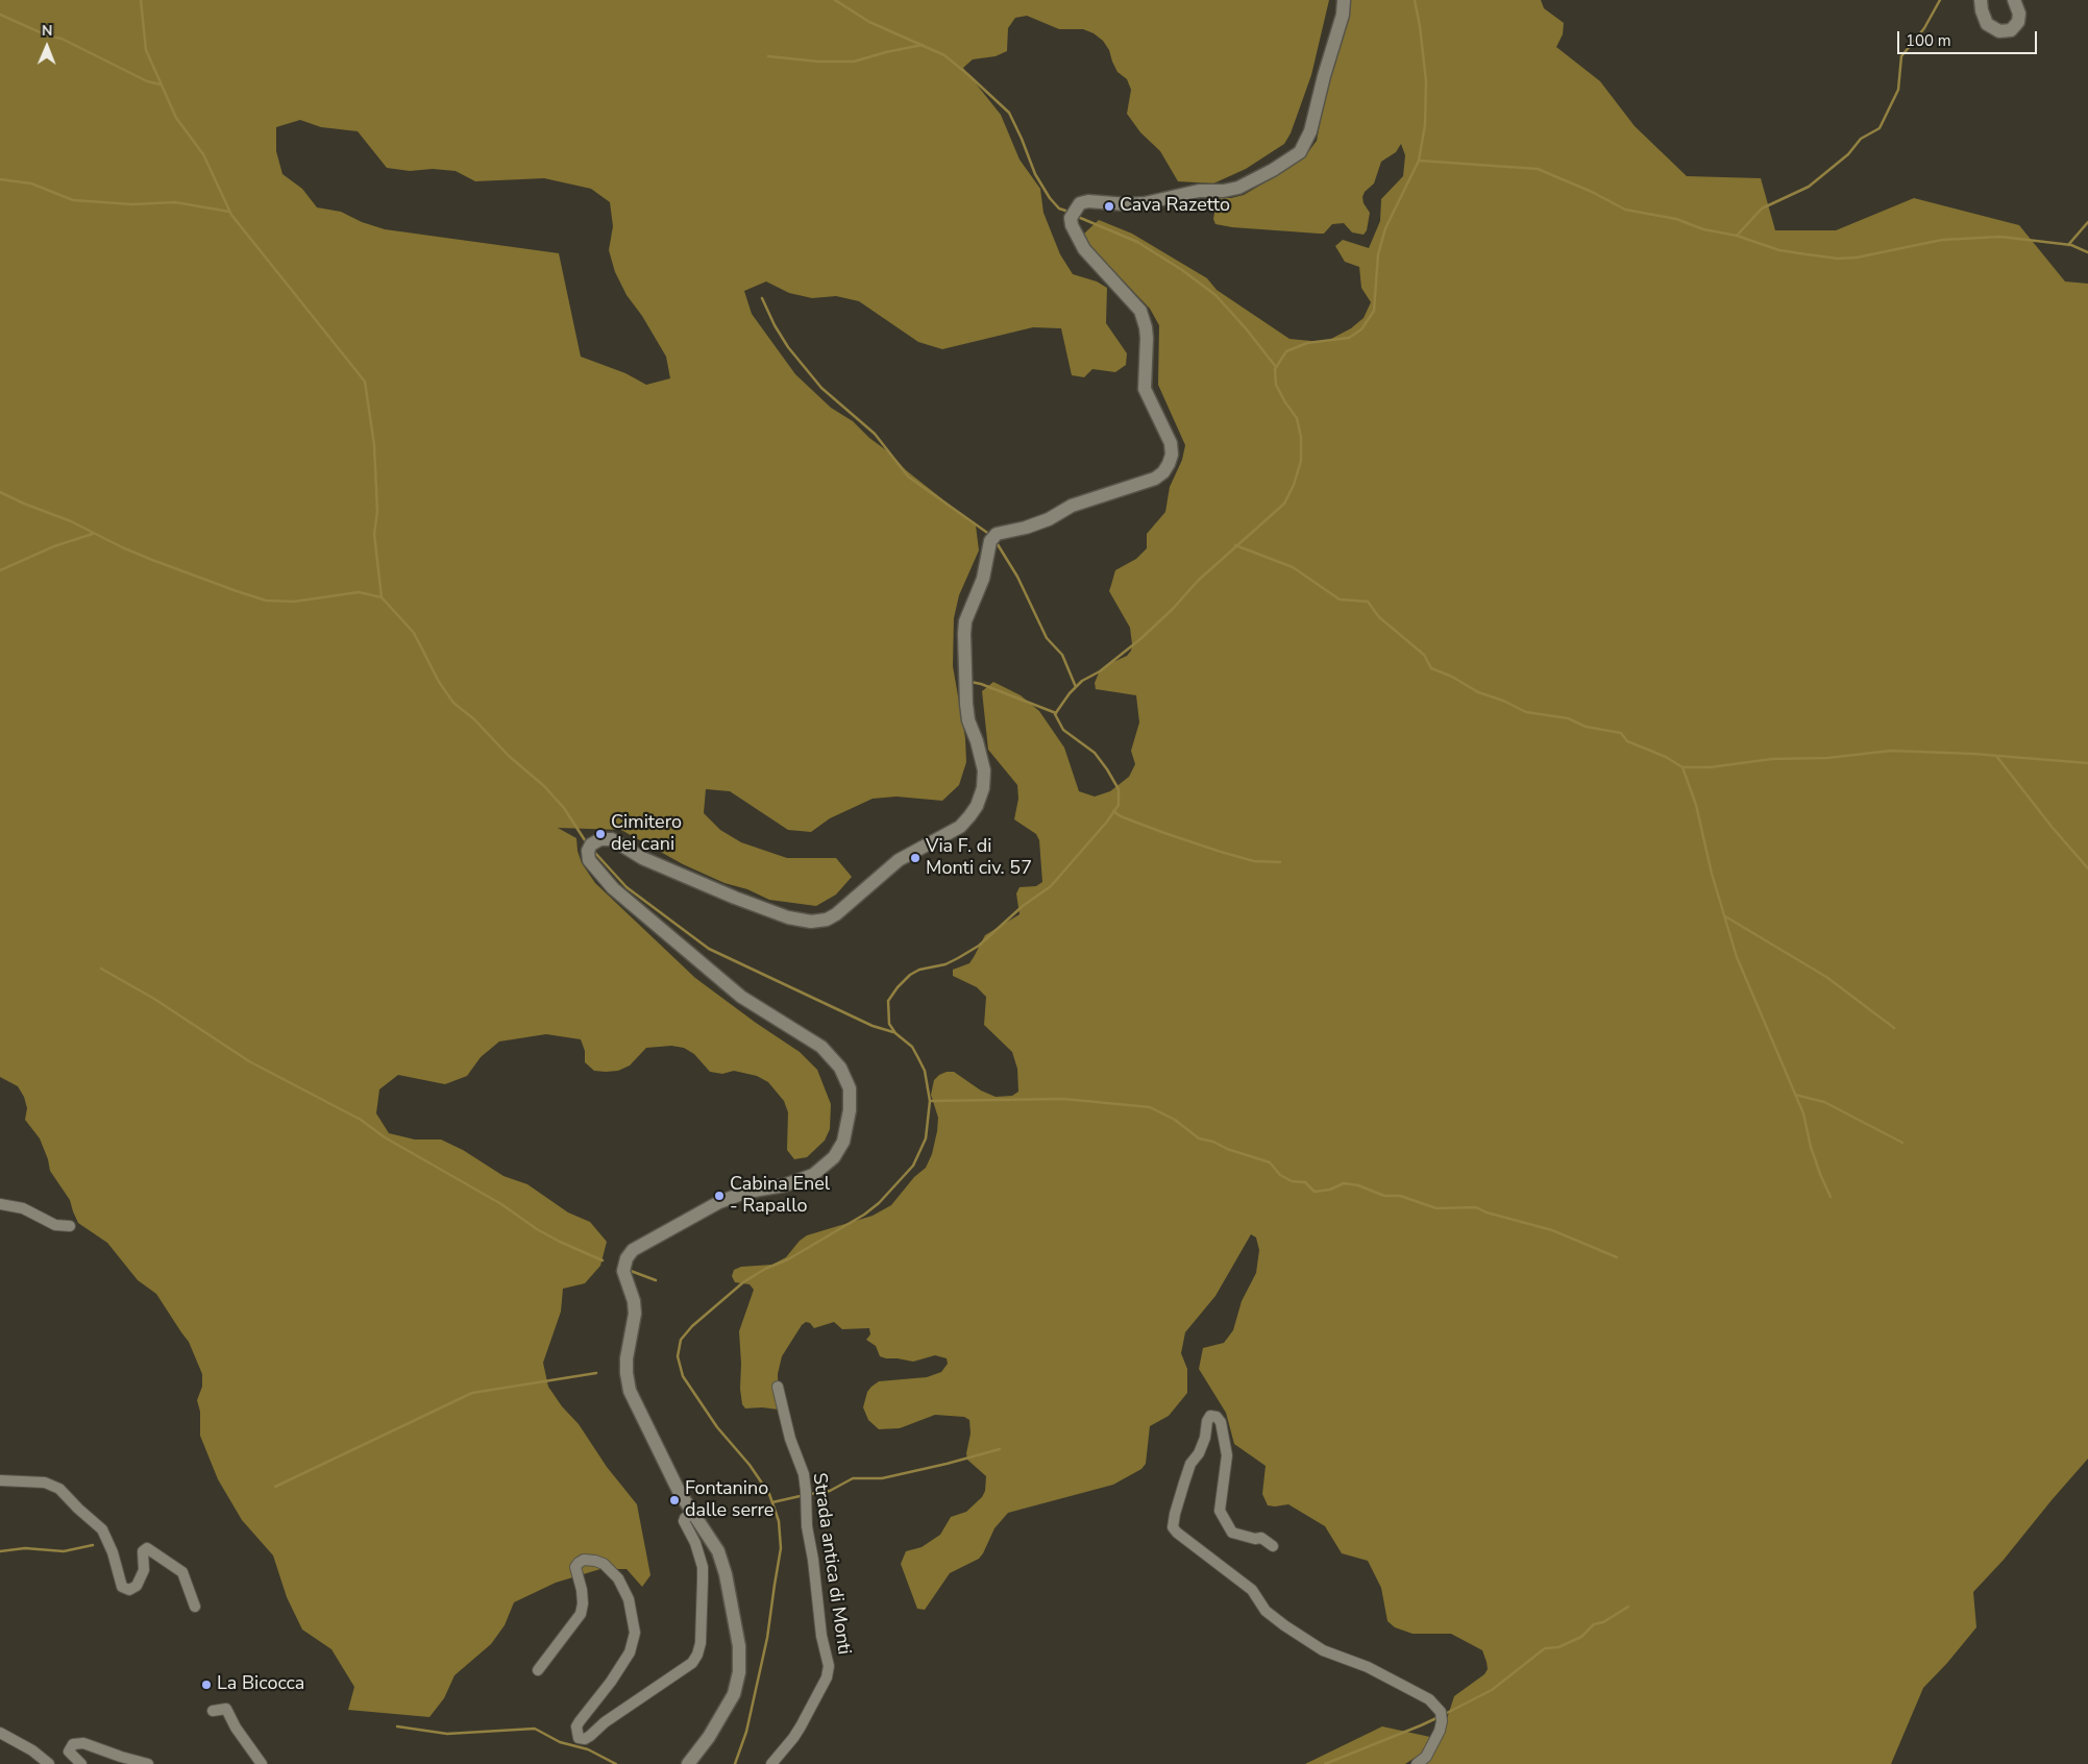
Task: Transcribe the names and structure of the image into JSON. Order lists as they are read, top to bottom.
{
  "streets": {
    "street": ["Strada antica di Monti"]
  },
  "places": [
    "Cava Razetto",
    "Cimitero dei cani",
    "Via F. di Monti civ. 57",
    "Cabina Enel - Rapallo",
    "Fontanino dalle serre",
    "La Bicocca"
  ],
  "scale_bar": "100 m",
  "north": "top"
}
